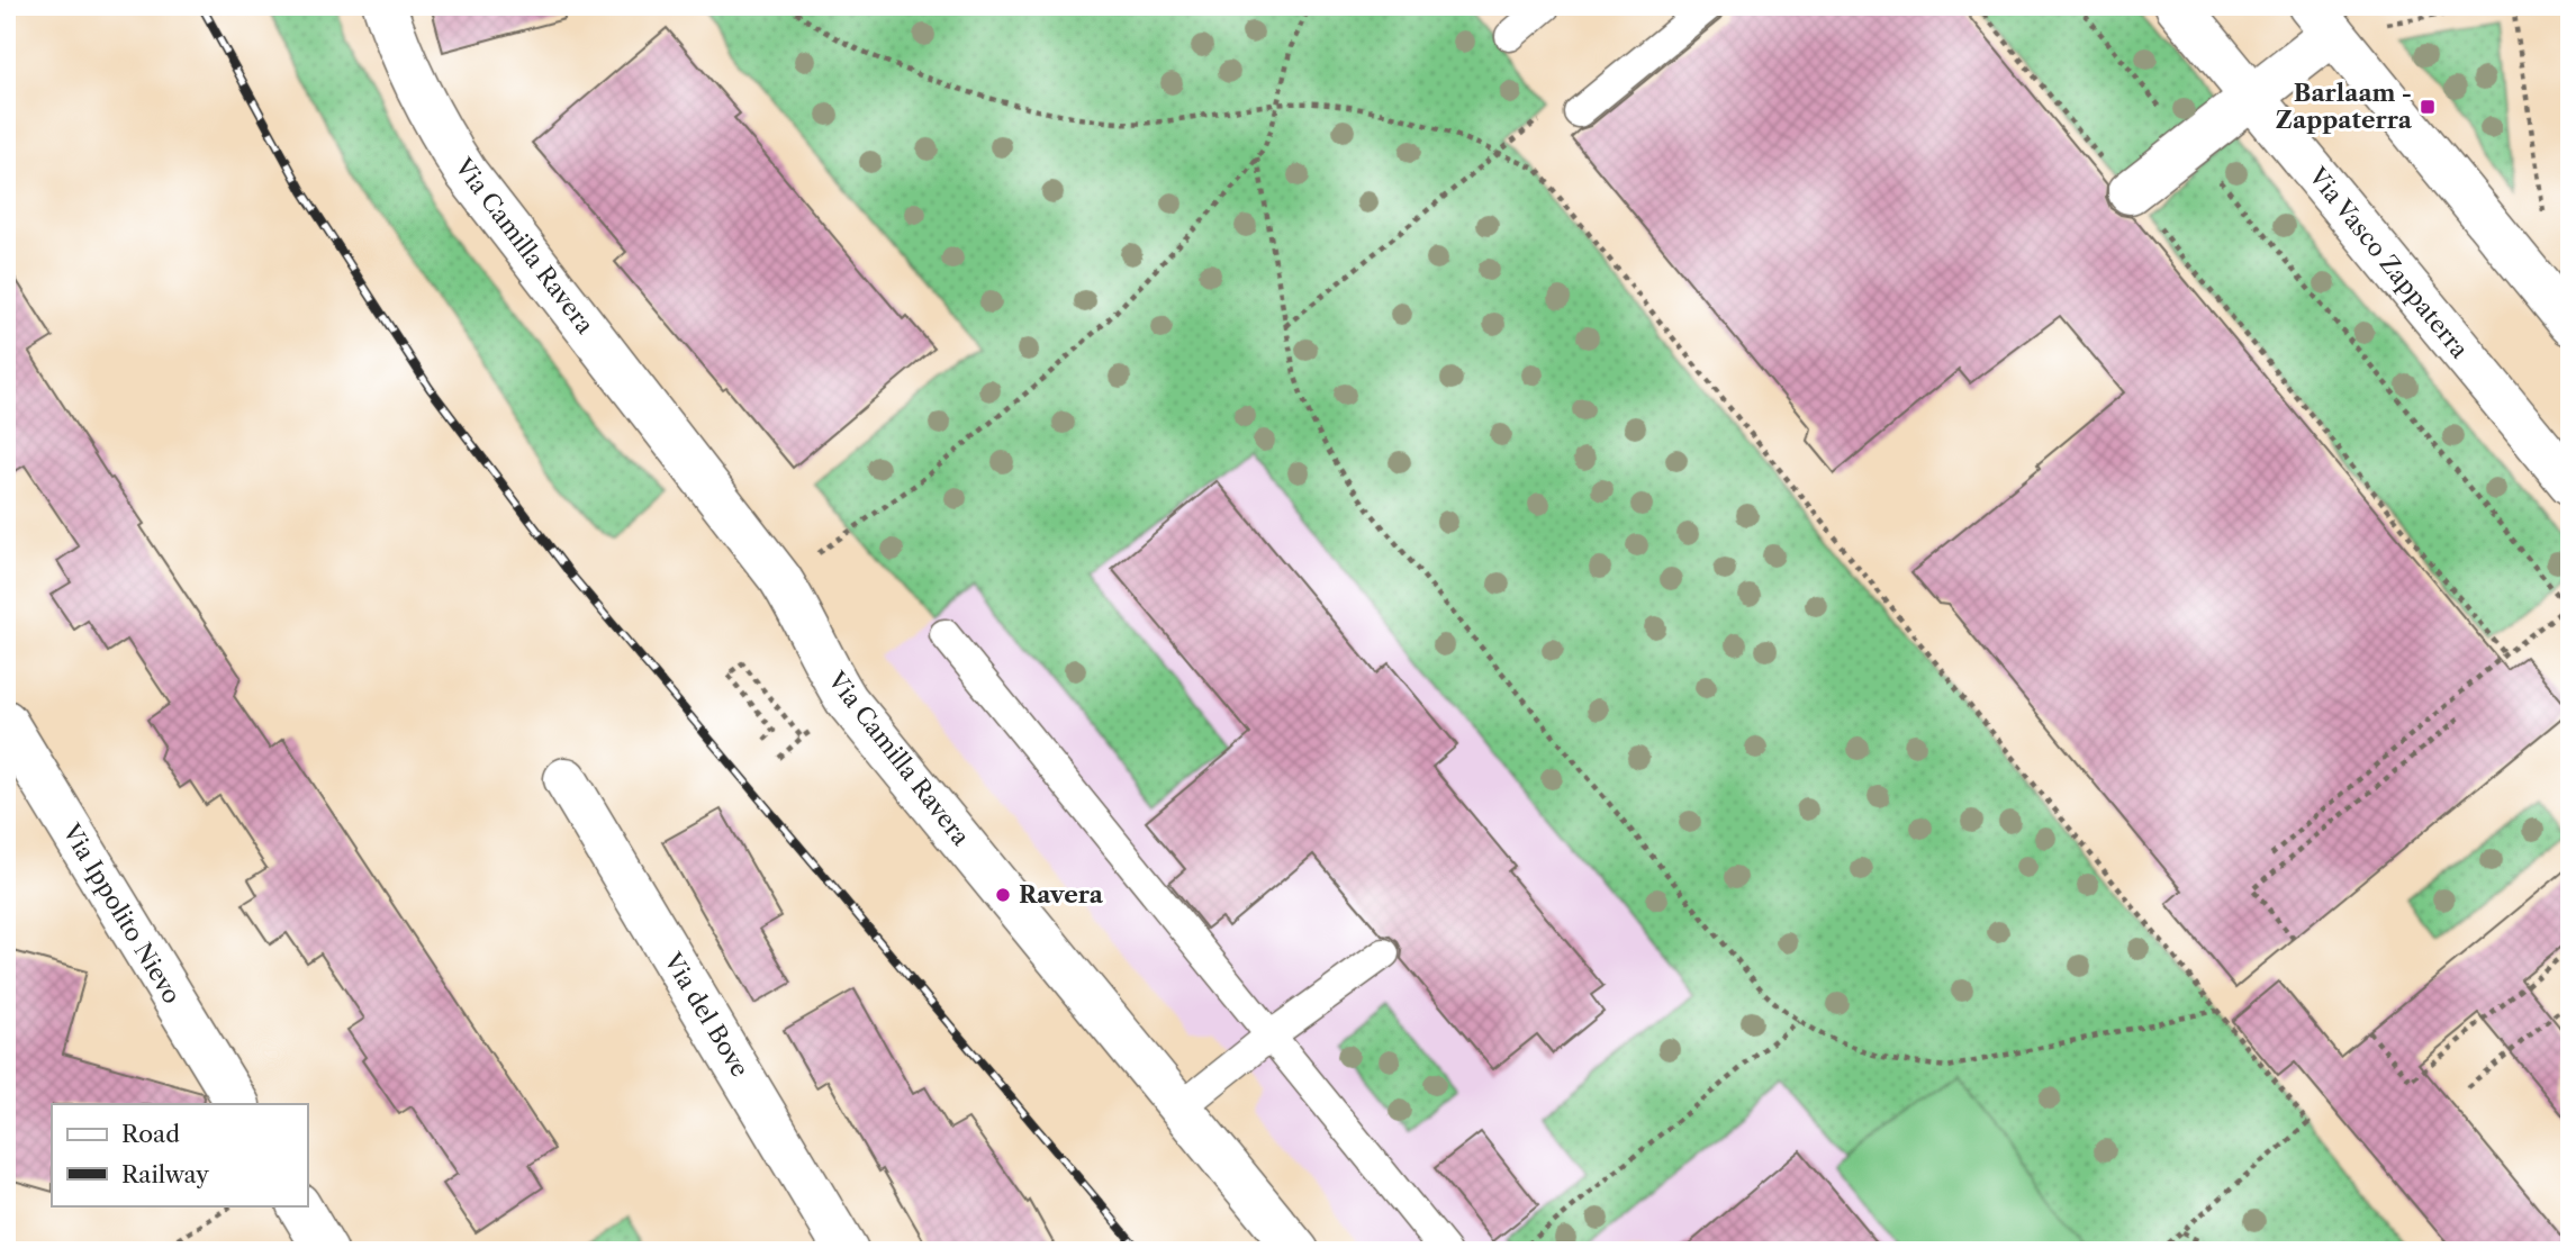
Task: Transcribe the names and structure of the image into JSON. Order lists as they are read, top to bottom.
{
  "streets": {
    "street": [
      "Via Camilla Ravera",
      "Via Vasco Zappaterra",
      "Via Ippolito Nievo",
      "Via del Bove"
    ]
  },
  "places": {
    "transit": ["Barlaam - Zappaterra"],
    "other": ["Ravera"]
  },
  "legend": ["Road", "Railway"]
}
